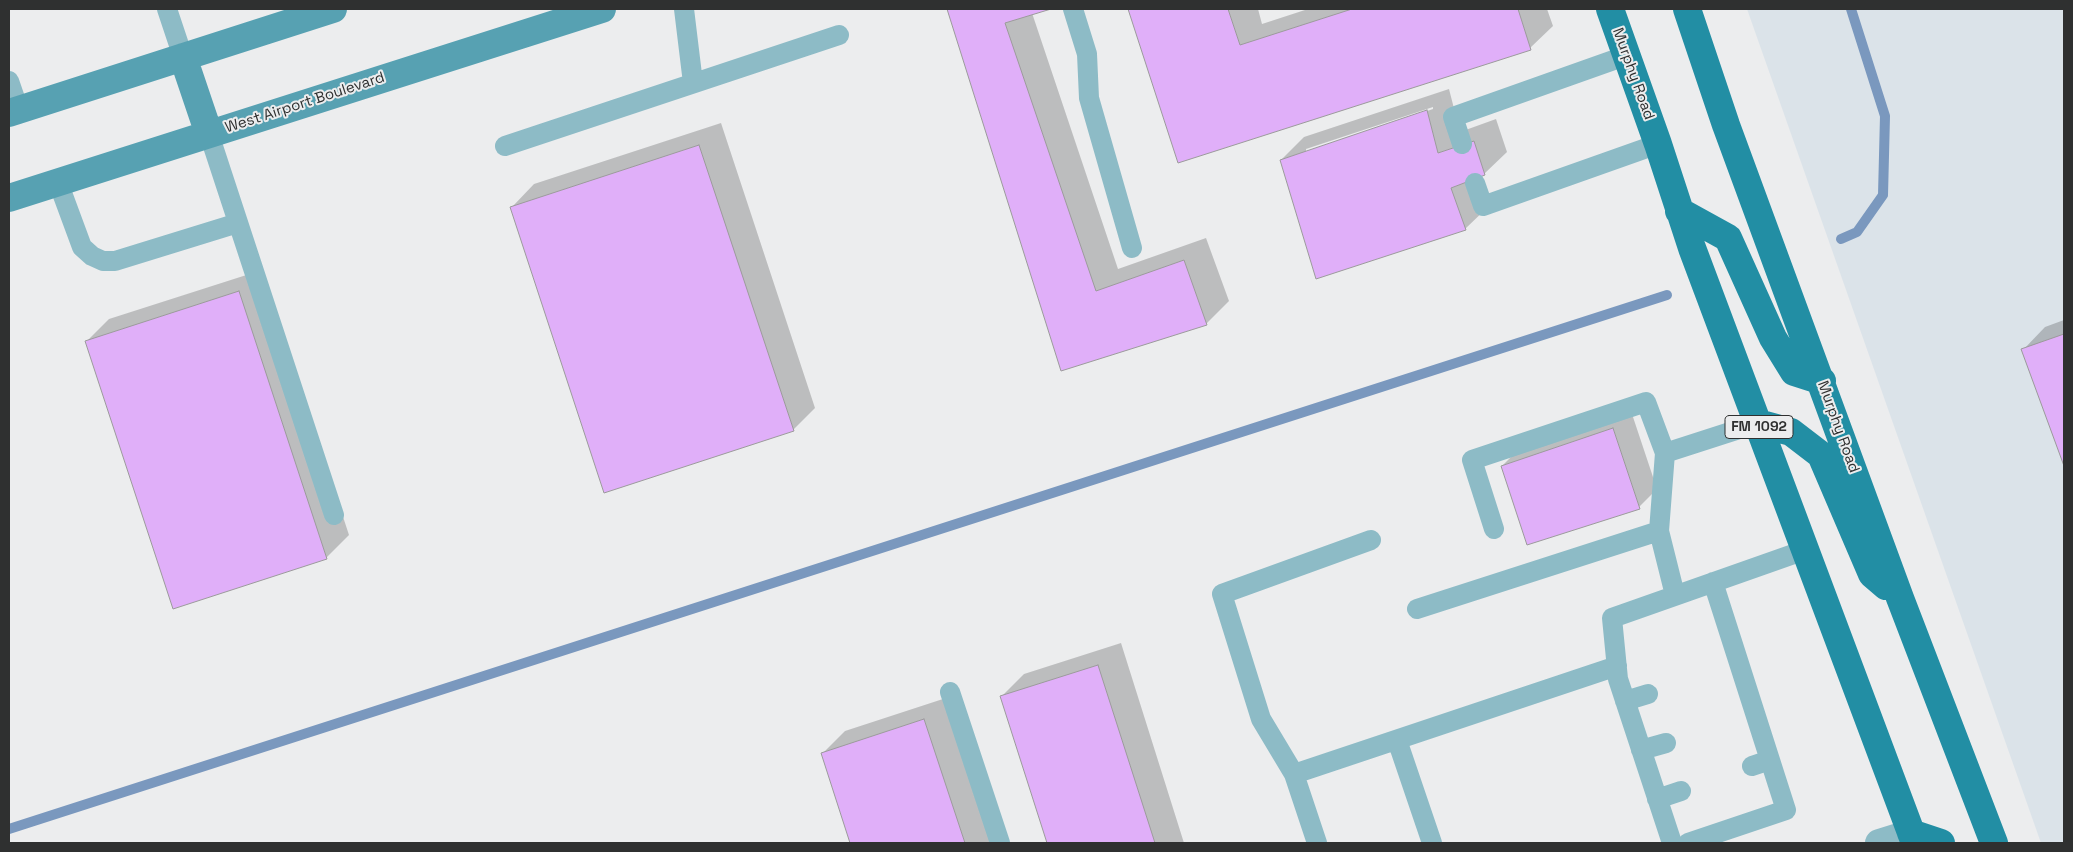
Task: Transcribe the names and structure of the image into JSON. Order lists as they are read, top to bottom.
{
  "streets": {
    "main road": ["Murphy Road", "West Airport Boulevard", "FM 1092"]
  }
}
